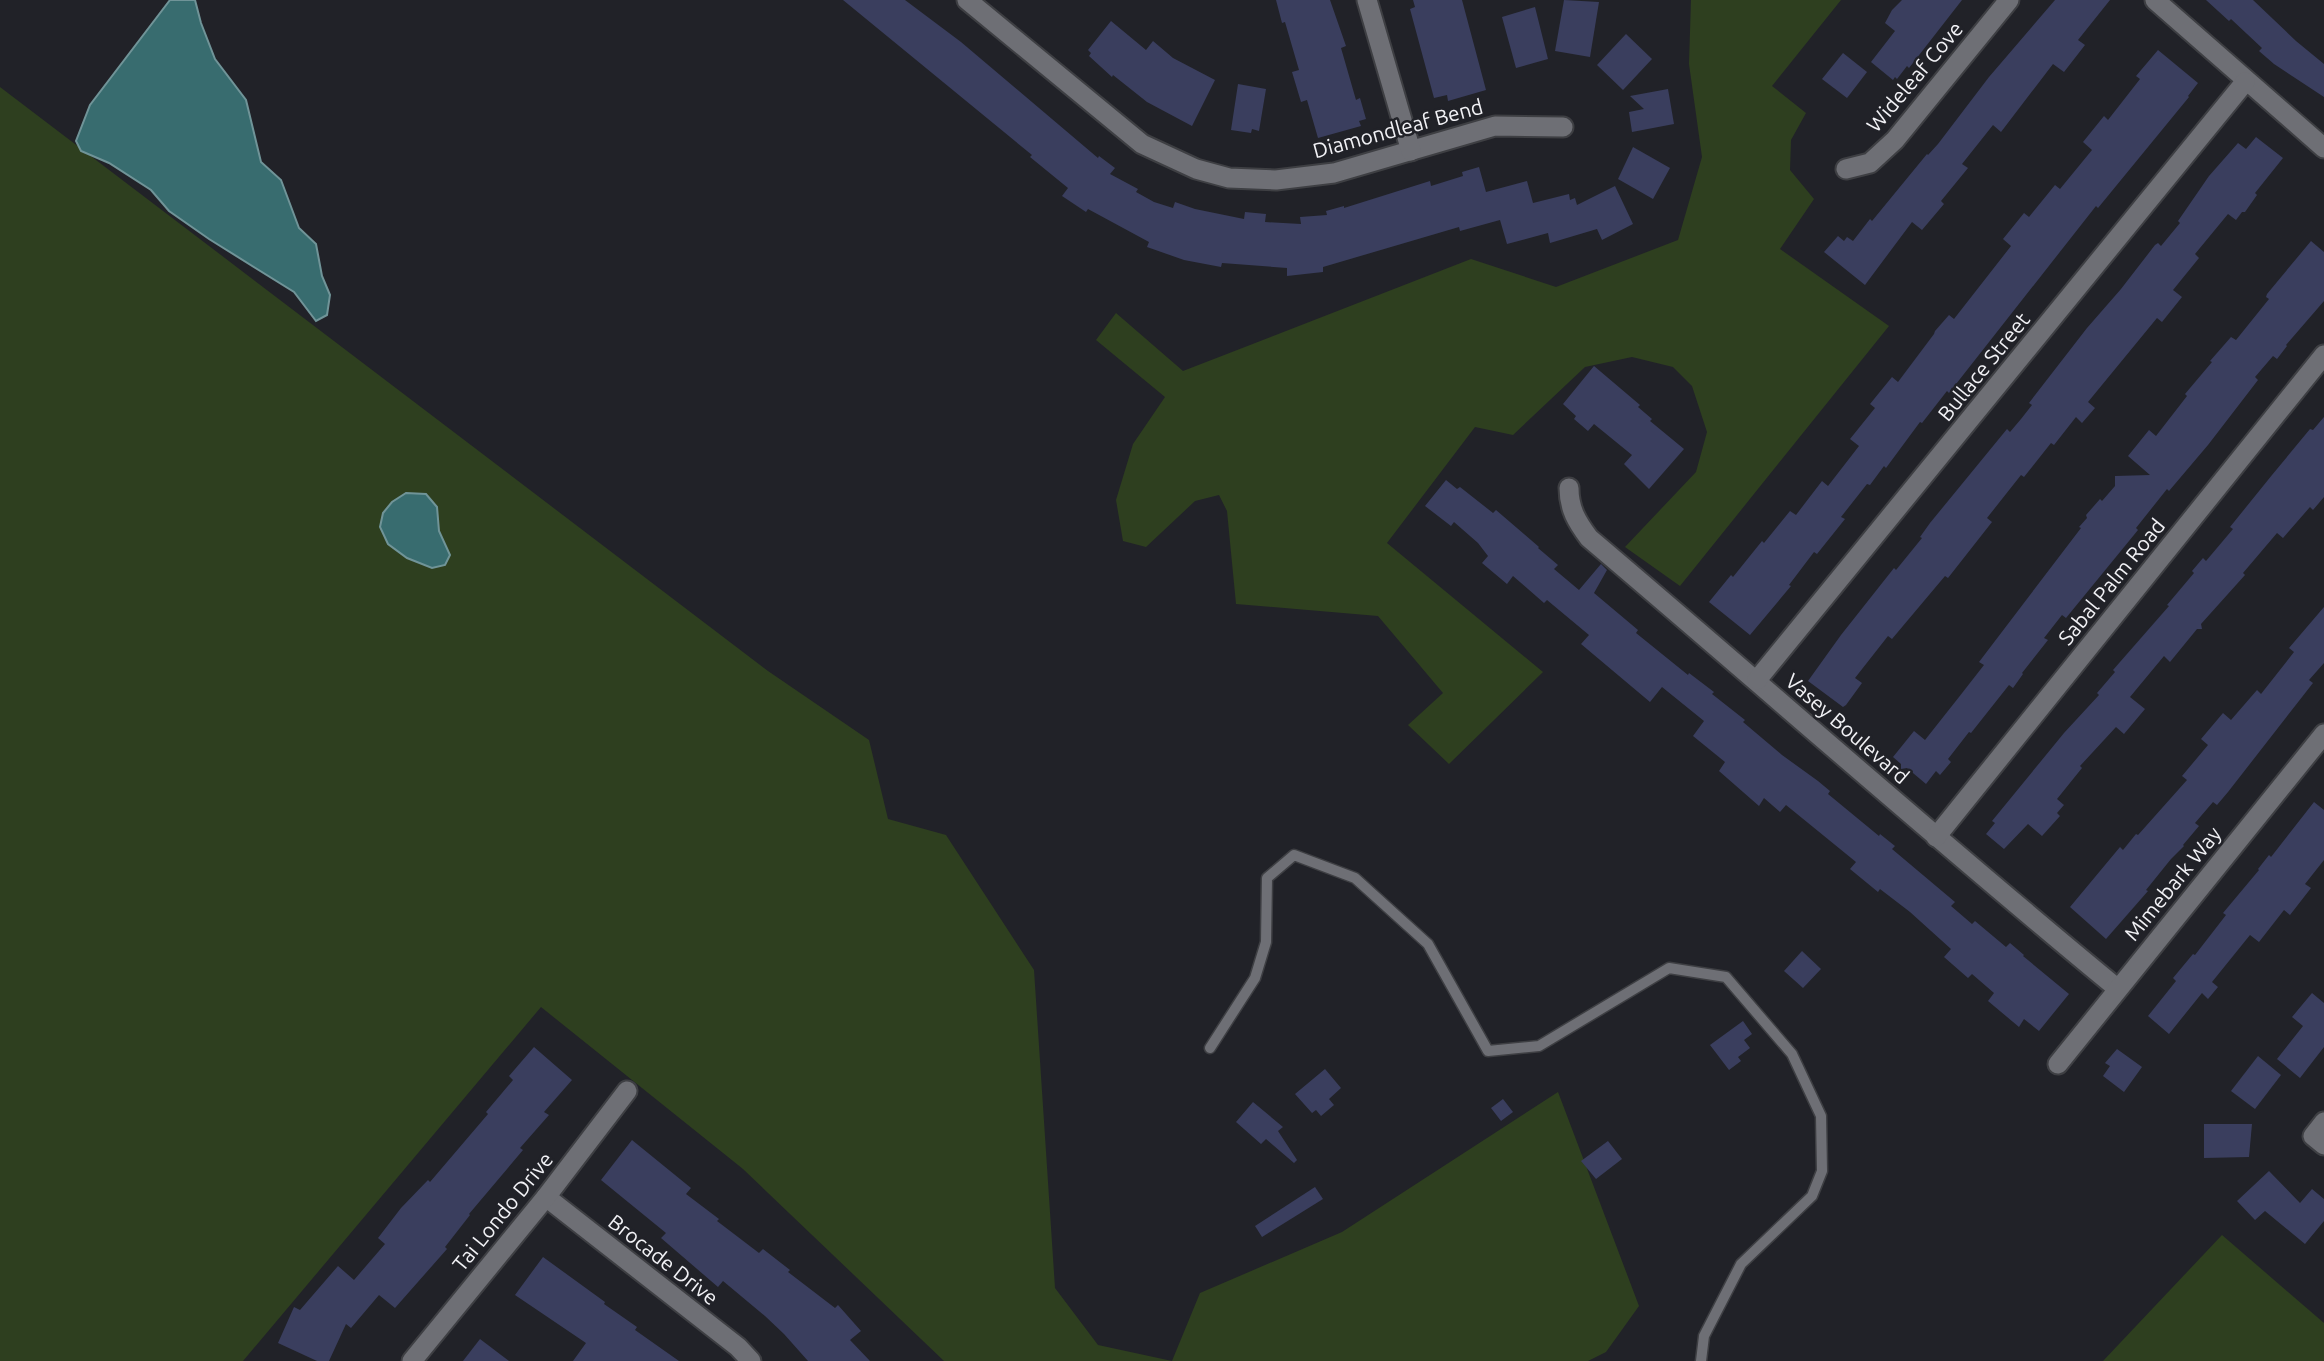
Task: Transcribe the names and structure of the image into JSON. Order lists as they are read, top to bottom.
{
  "streets": {
    "street": [
      "Wideleaf Cove",
      "Diamondleaf Bend",
      "Bullace Street",
      "Sabal Palm Road",
      "Vasey Boulevard",
      "Mimebark Way",
      "Tai Londo Drive",
      "Brocade Drive"
    ]
  },
  "crossings": [
    ["Bullace Street", "Vasey Boulevard"],
    ["Sabal Palm Road", "Vasey Boulevard"],
    ["Vasey Boulevard", "Mimebark Way"],
    ["Tai Londo Drive", "Brocade Drive"]
  ]
}
